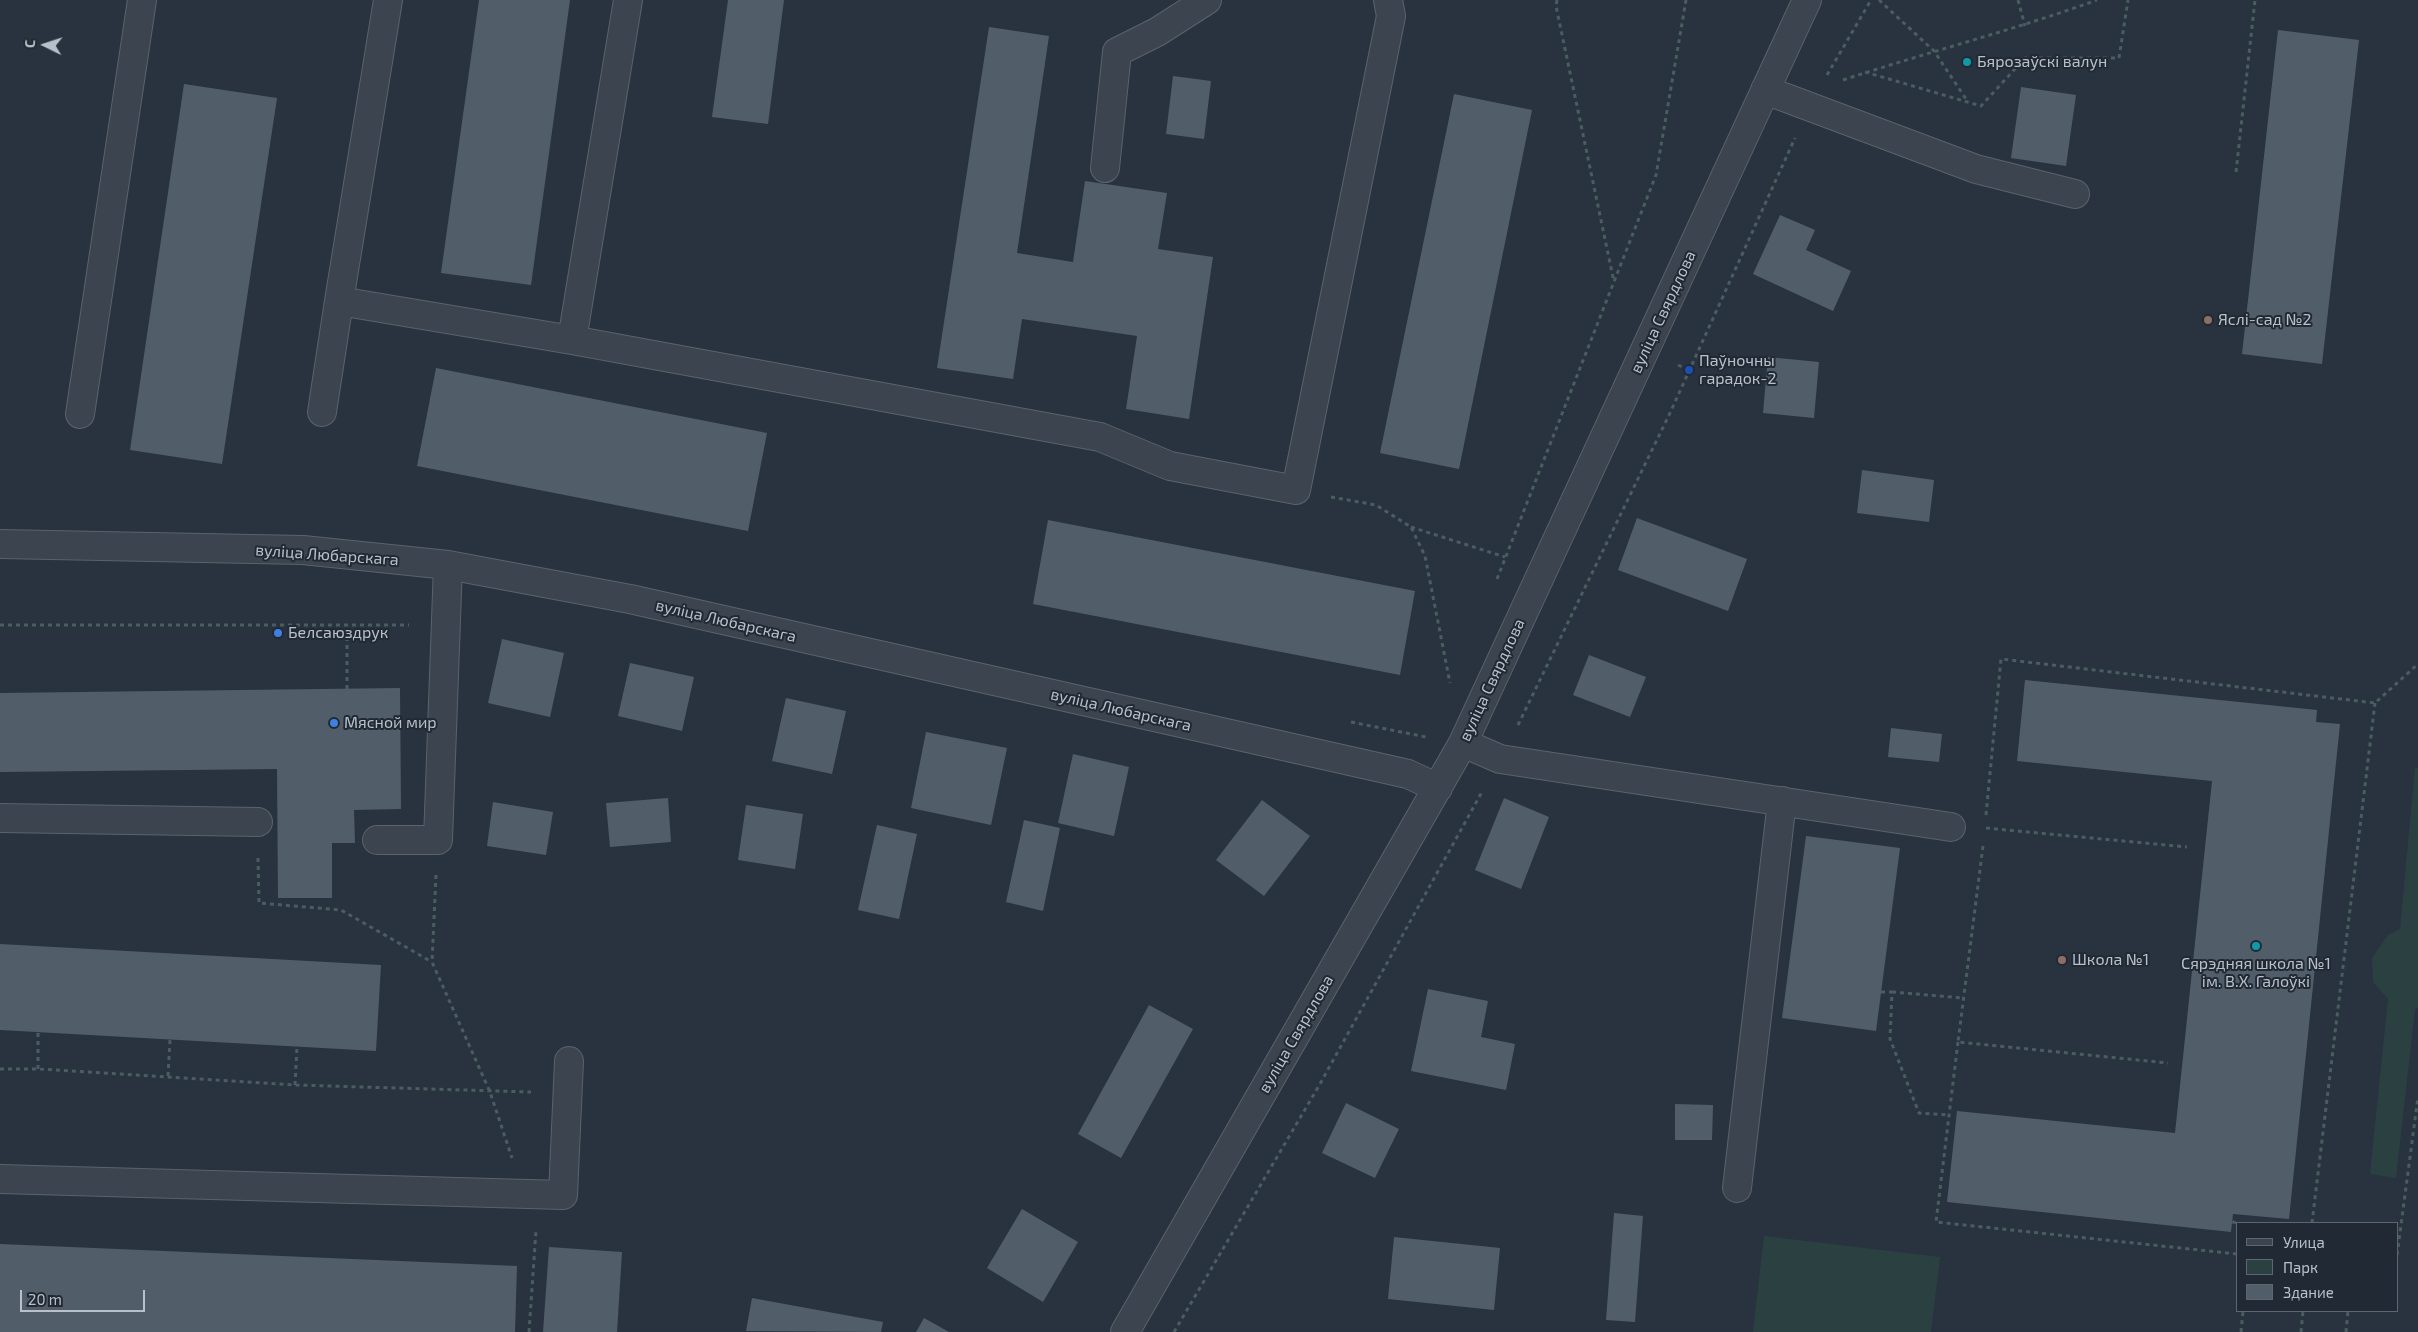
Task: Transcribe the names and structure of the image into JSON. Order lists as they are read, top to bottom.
{
  "streets": {
    "street": ["вуліца Свярдлова", "вуліца Любарскага"]
  },
  "crossings": [
    ["вуліца Свярдлова", "вуліца Любарскага"]
  ],
  "places": [
    "Бярозаўскі валун",
    "Яслі-сад №2",
    "Паўночны гарадок-2",
    "Белсаюздрук",
    "Мясной мир",
    "Сярэдняя школа №1 ім. В.Х. Галоўкі",
    "Школа №1"
  ],
  "legend": ["Улица", "Парк", "Здание"],
  "scale_bar": "20 m",
  "north": "left"
}
